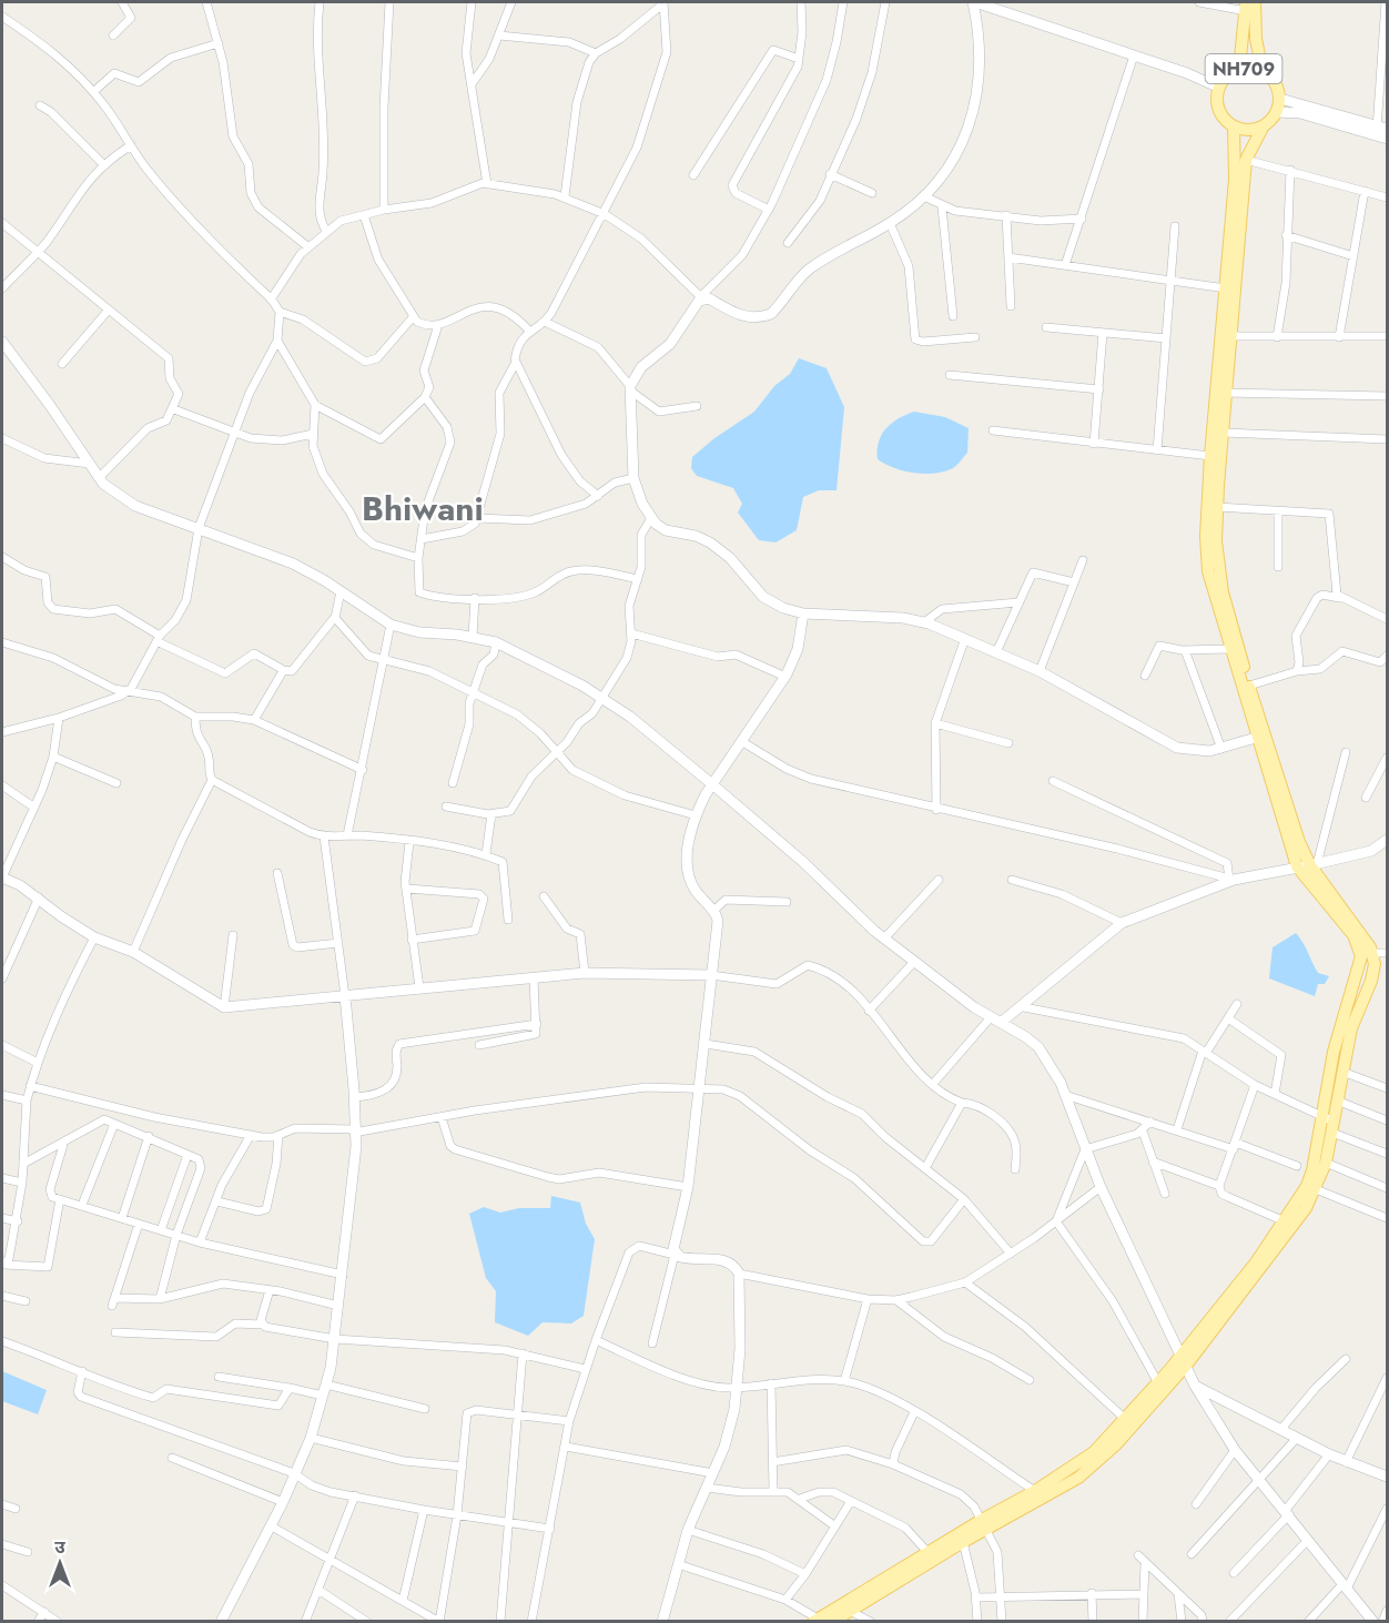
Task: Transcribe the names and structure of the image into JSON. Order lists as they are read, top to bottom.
{
  "streets": {
    "main road": ["NH709"]
  },
  "districts": ["Bhiwani"],
  "north": "top"
}
